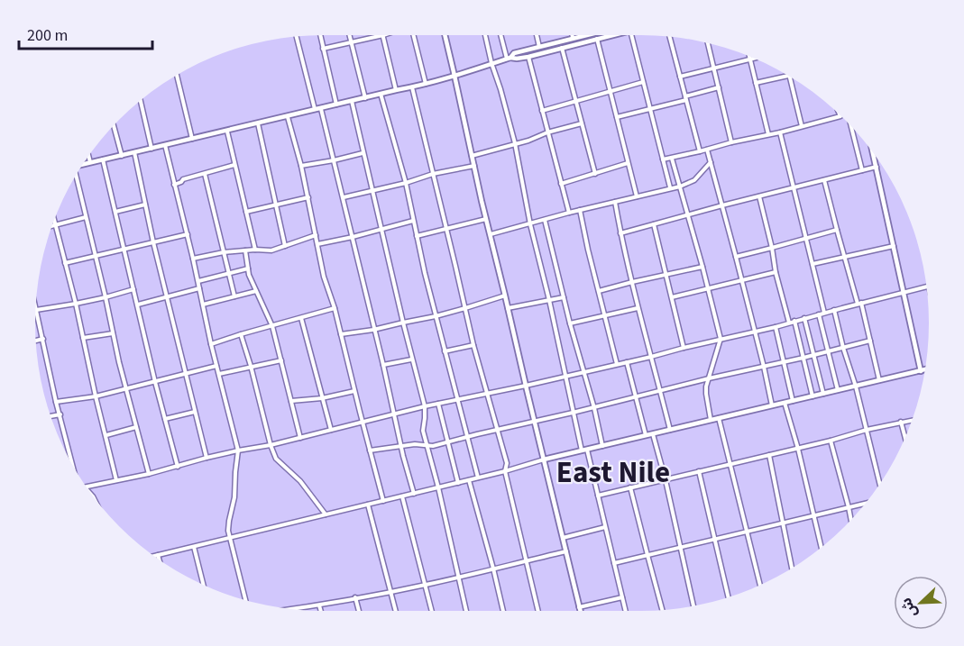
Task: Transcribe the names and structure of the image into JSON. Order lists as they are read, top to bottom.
{
  "districts": ["East Nile"],
  "scale_bar": "200 m",
  "north": "bottom left"
}
